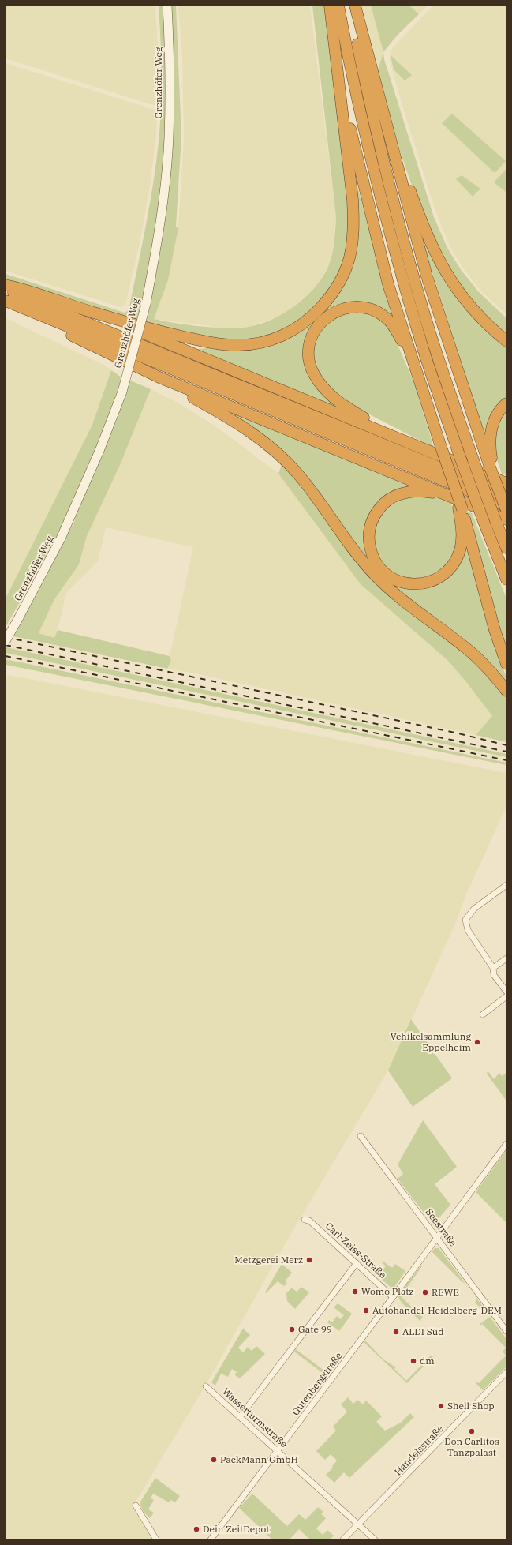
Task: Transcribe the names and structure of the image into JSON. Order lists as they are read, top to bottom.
{
  "streets": {
    "main road": ["Grenzhöfer Weg"],
    "street": [
      "Seestraße",
      "Carl-Zeiss-Straße",
      "Gutenbergstraße",
      "Wasserturmstraße",
      "Handelsstraße"
    ]
  },
  "crossings": [
    ["Seestraße", "Gutenbergstraße"],
    ["Carl-Zeiss-Straße", "Gutenbergstraße"],
    ["Gutenbergstraße", "Wasserturmstraße"],
    ["Wasserturmstraße", "Handelsstraße"]
  ],
  "places": [
    "Vehikelsammlung Eppelheim",
    "Metzgerei Merz",
    "Womo Platz",
    "REWE",
    "Autohandel-Heidelberg-DEM",
    "Gate 99",
    "ALDI Süd",
    "dm",
    "Shell Shop",
    "Don Carlitos Tanzpalast",
    "PackMann GmbH",
    "Dein ZeitDepot"
  ]
}
